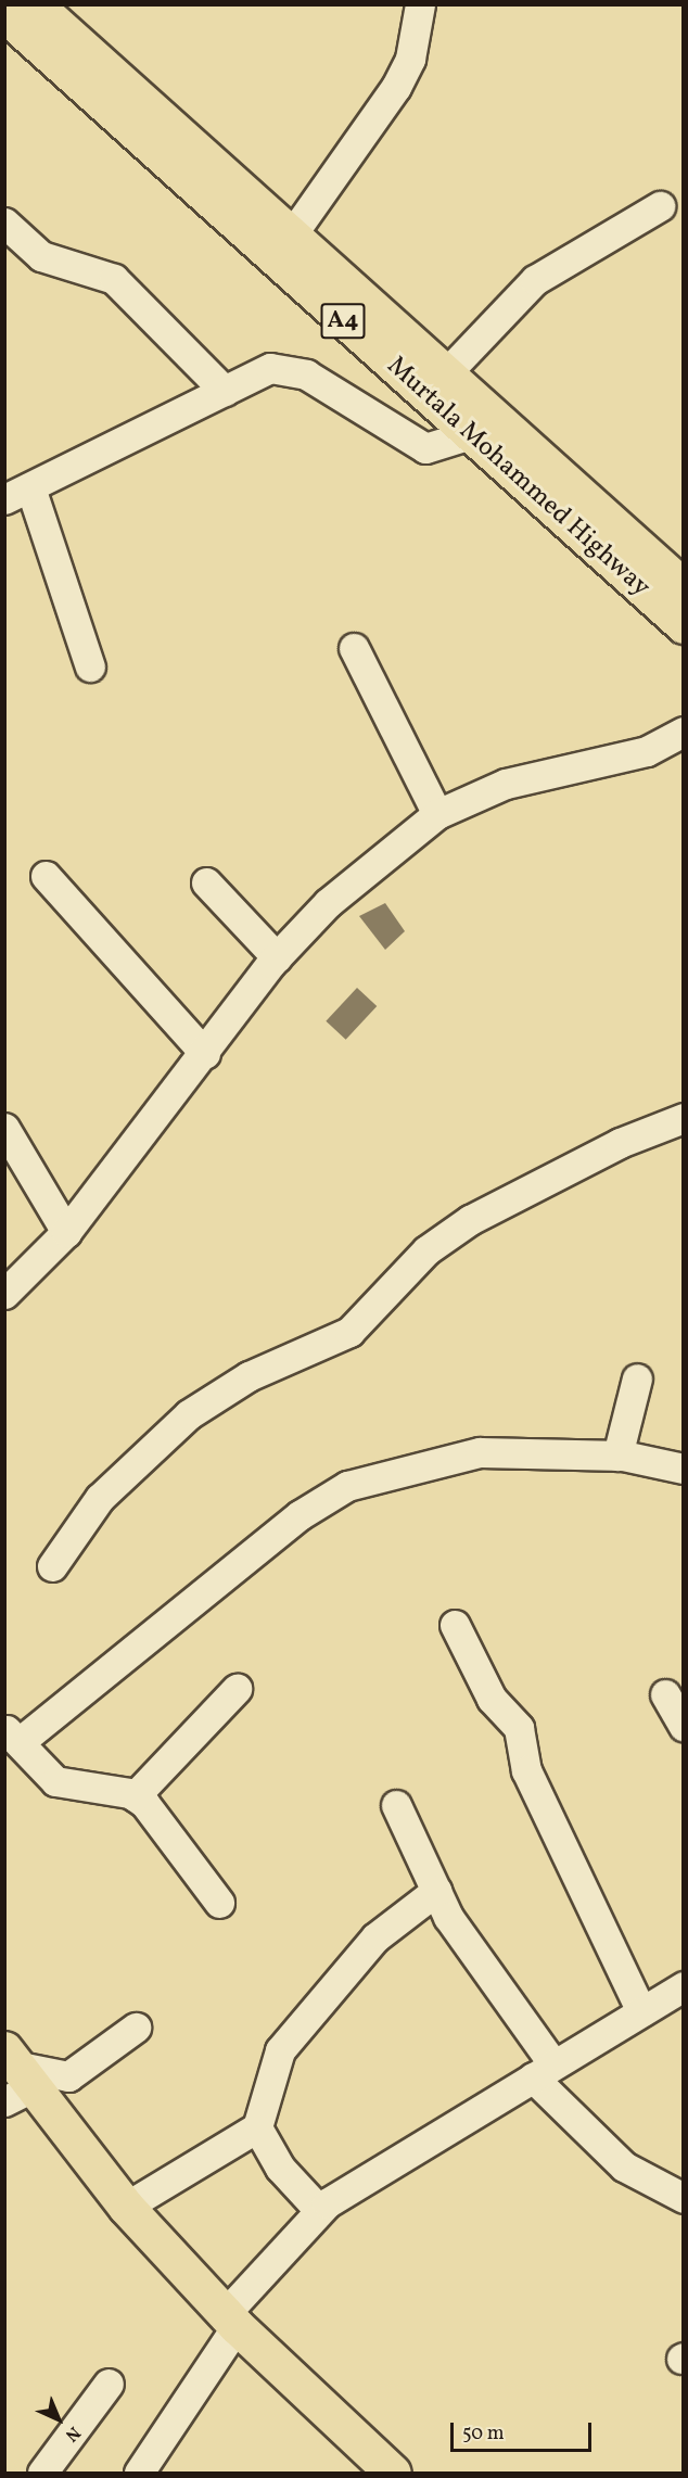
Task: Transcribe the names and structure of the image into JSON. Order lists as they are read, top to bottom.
{
  "streets": {
    "main road": ["A4", "Murtala Mohammed Highway"]
  },
  "scale_bar": "50 m",
  "north": "bottom right"
}
